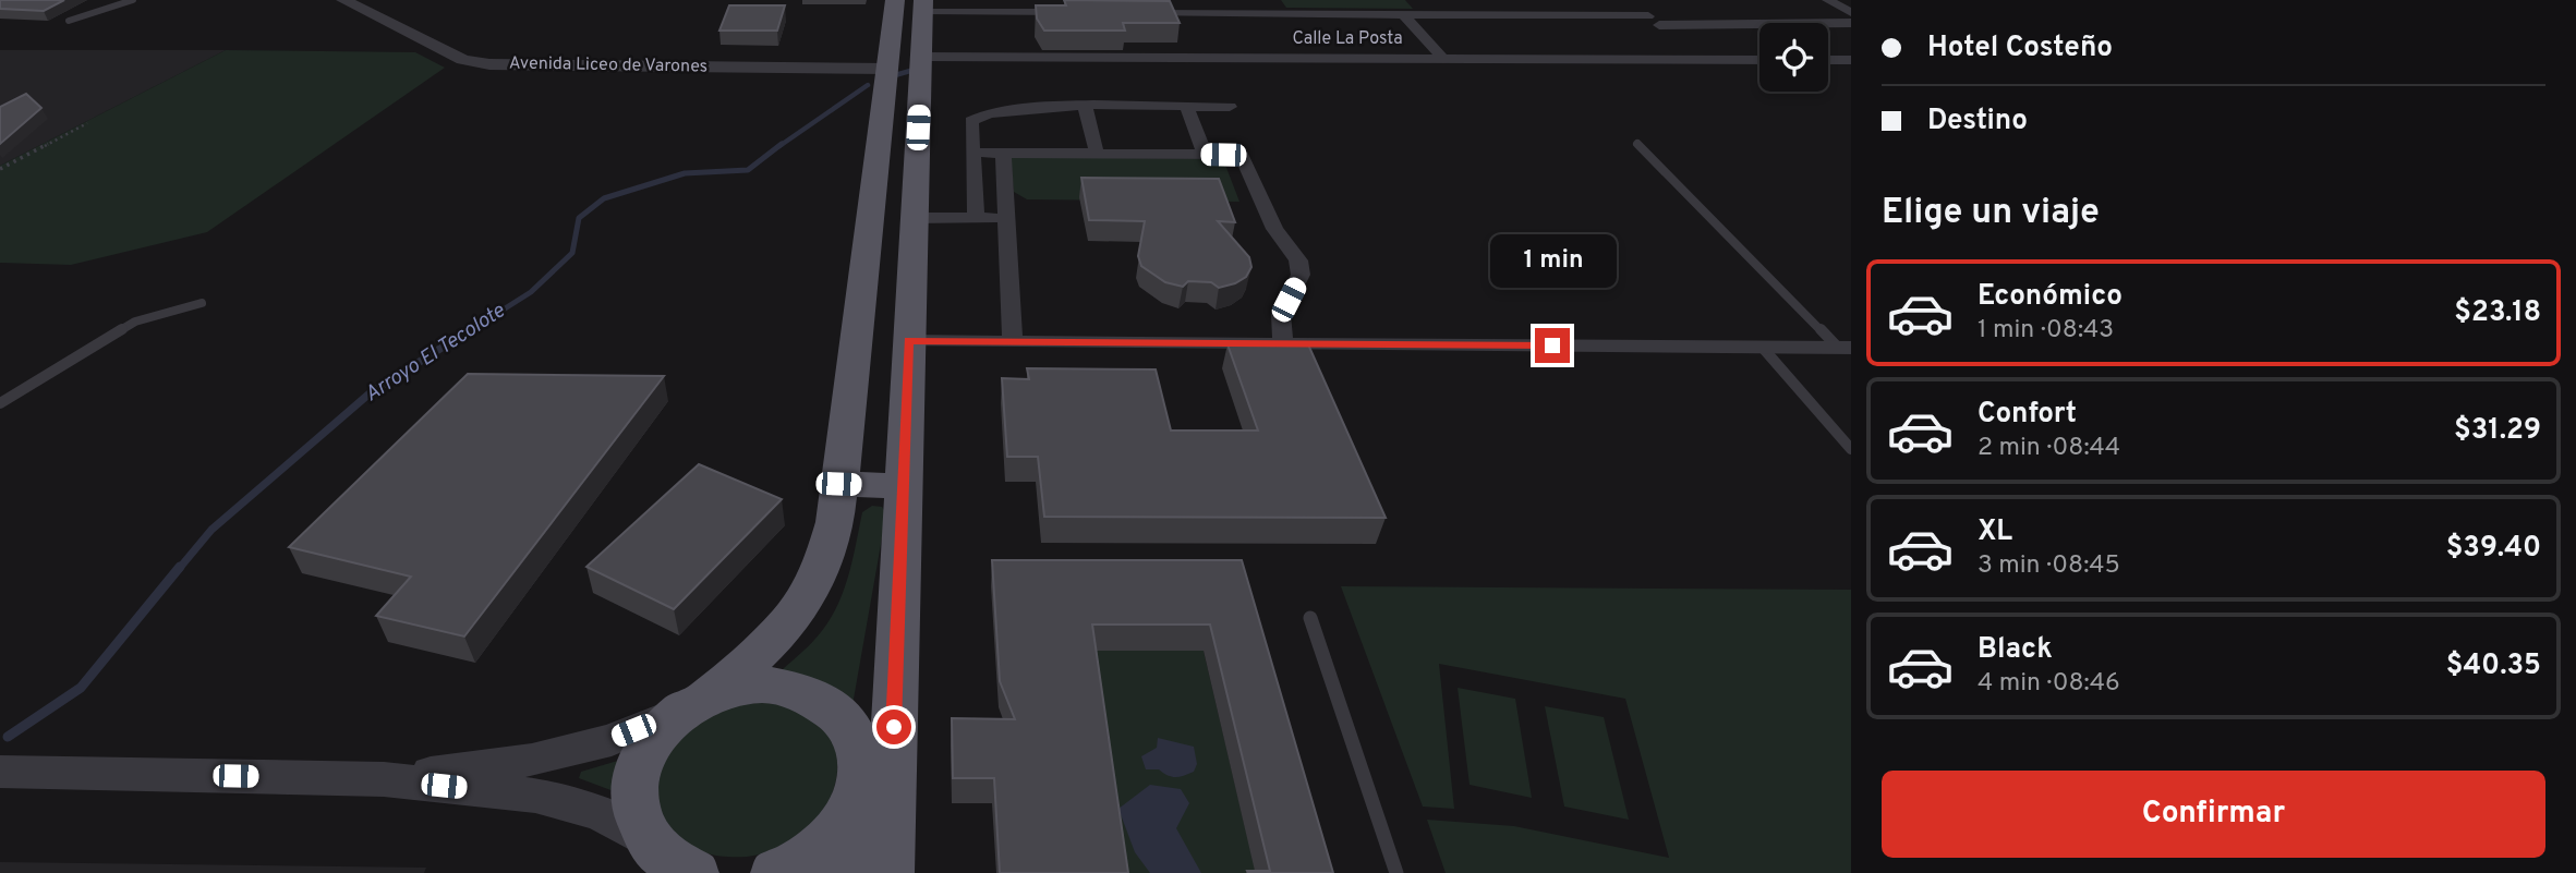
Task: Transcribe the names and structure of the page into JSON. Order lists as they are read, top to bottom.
{
  "streets": {
    "street": ["Calle La Posta", "Avenida Liceo de Varones"]
  },
  "crossings": [
    ["Calle La Posta", "Avenida Liceo de Varones"]
  ],
  "water": ["Arroyo El Tecolote"],
  "page": {
    "banner": ["Hotel Costeño", "Destino"],
    "heading": "Elige un viaje",
    "bubble": "1 min",
    "list": [
      {
        "name": "Económico",
        "note": "1 min · 08:43",
        "value": "$23.18"
      },
      {
        "name": "Confort",
        "note": "2 min · 08:44",
        "value": "$31.29"
      },
      {
        "name": "XL",
        "note": "3 min · 08:45",
        "value": "$39.40"
      },
      {
        "name": "Black",
        "note": "4 min · 08:46",
        "value": "$40.35"
      }
    ],
    "buttons": "Confirmar"
  }
}
